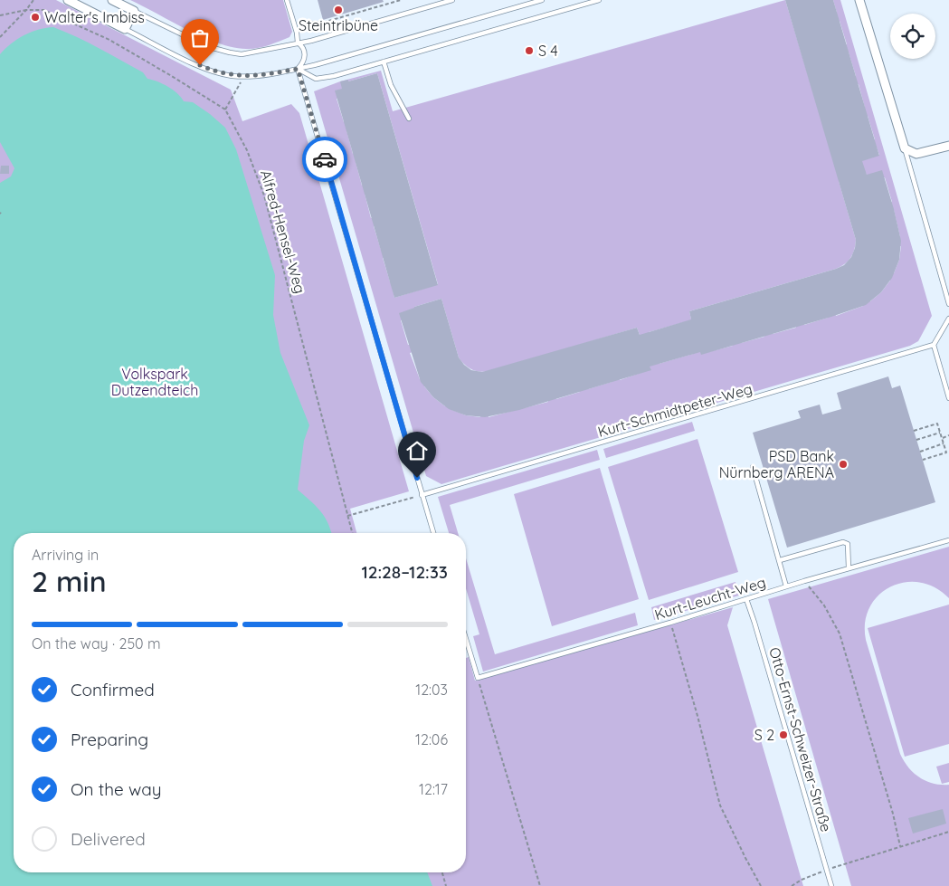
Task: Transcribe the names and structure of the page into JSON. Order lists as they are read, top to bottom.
{
  "streets": {
    "lane": ["Kurt-Schmidtpeter-Weg", "Kurt-Leucht-Weg", "Otto-Ernst-Schweizer-Straße"],
    "path": ["Alfred-Hensel-Weg"]
  },
  "crossings": [
    ["Kurt-Leucht-Weg", "Otto-Ernst-Schweizer-Straße"]
  ],
  "parks": ["Volkspark Dutzendteich"],
  "places": [
    "Steintribüne",
    "Walter's Imbiss",
    "S 4",
    "PSD Bank Nürnberg ARENA",
    "S 2"
  ],
  "page": {
    "heading": ["2 min", "Arriving in", "12:28–12:33"],
    "bar": "On the way · 250 m",
    "list": [
      ["Confirmed", "12:03"],
      ["Preparing", "12:06"],
      ["On the way", "12:17"],
      "Delivered"
    ]
  }
}
